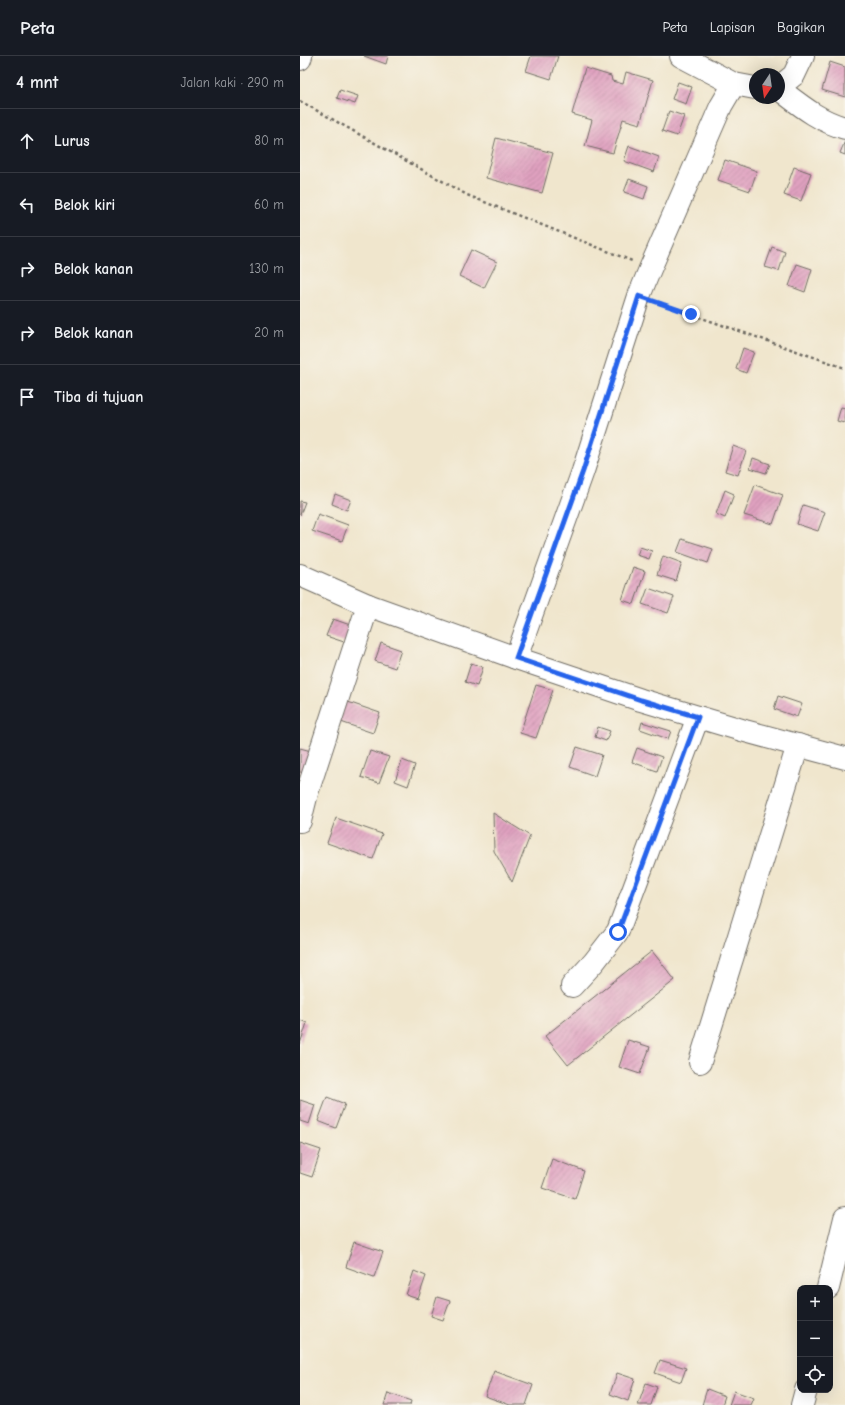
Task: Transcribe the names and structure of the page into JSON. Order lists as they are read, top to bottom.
{
  "north": "bottom",
  "page": {
    "header": "Peta",
    "nav": ["Peta", "Lapisan", "Bagikan"],
    "heading": ["4 mnt", "Jalan kaki · 290 m"],
    "list": [
      ["Lurus", "80 m"],
      ["Belok kiri", "60 m"],
      ["Belok kanan", "130 m"],
      ["Belok kanan", "20 m"],
      "Tiba di tujuan"
    ],
    "map_buttons": ["+", "−"]
  }
}
